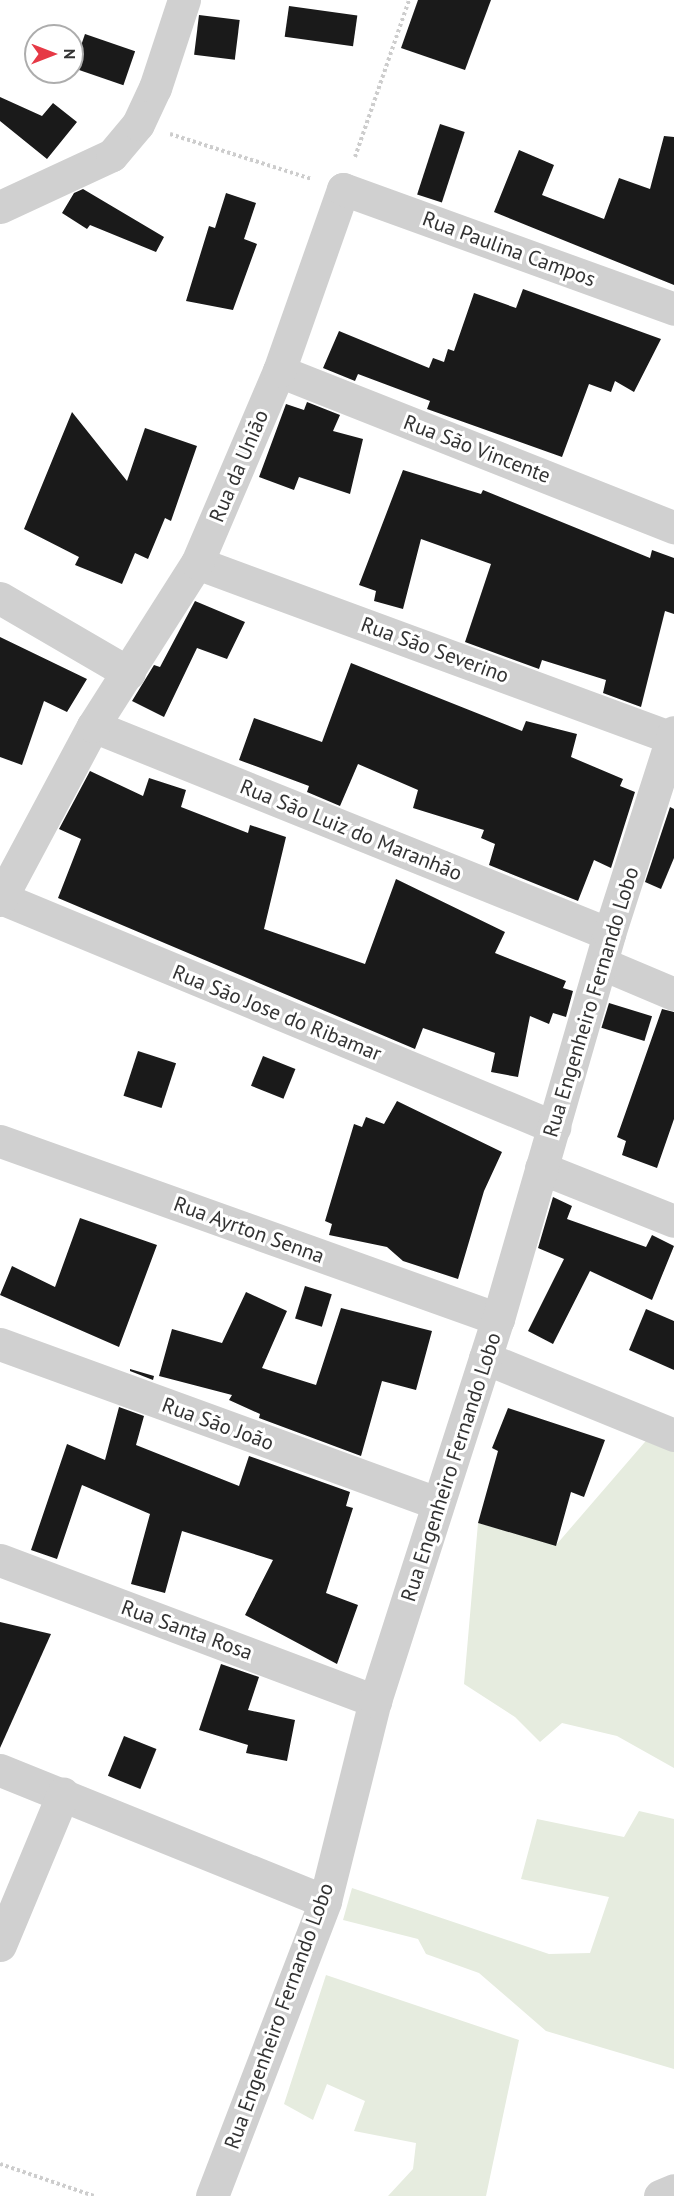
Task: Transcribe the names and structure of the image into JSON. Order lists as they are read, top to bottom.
{
  "streets": {
    "street": [
      "Rua Paulina Campos",
      "Rua São Vincente",
      "Rua da União",
      "Rua São Severino",
      "Rua São Luiz do Maranhão",
      "Rua Engenheiro Fernando Lobo",
      "Rua São Jose do Ribamar",
      "Rua Ayrton Senna",
      "Rua São João",
      "Rua Santa Rosa"
    ]
  },
  "crossings": [
    ["Rua Paulina Campos", "Rua da União"],
    ["Rua São Vincente", "Rua da União"],
    ["Rua da União", "Rua São Severino"],
    ["Rua da União", "Rua São Luiz do Maranhão"],
    ["Rua da União", "Rua São Jose do Ribamar"],
    ["Rua São Severino", "Rua Engenheiro Fernando Lobo"],
    ["Rua São Luiz do Maranhão", "Rua Engenheiro Fernando Lobo"],
    ["Rua Engenheiro Fernando Lobo", "Rua São Jose do Ribamar"],
    ["Rua Engenheiro Fernando Lobo", "Rua Ayrton Senna"],
    ["Rua Engenheiro Fernando Lobo", "Rua São João"],
    ["Rua Engenheiro Fernando Lobo", "Rua Santa Rosa"]
  ],
  "north": "right"
}
